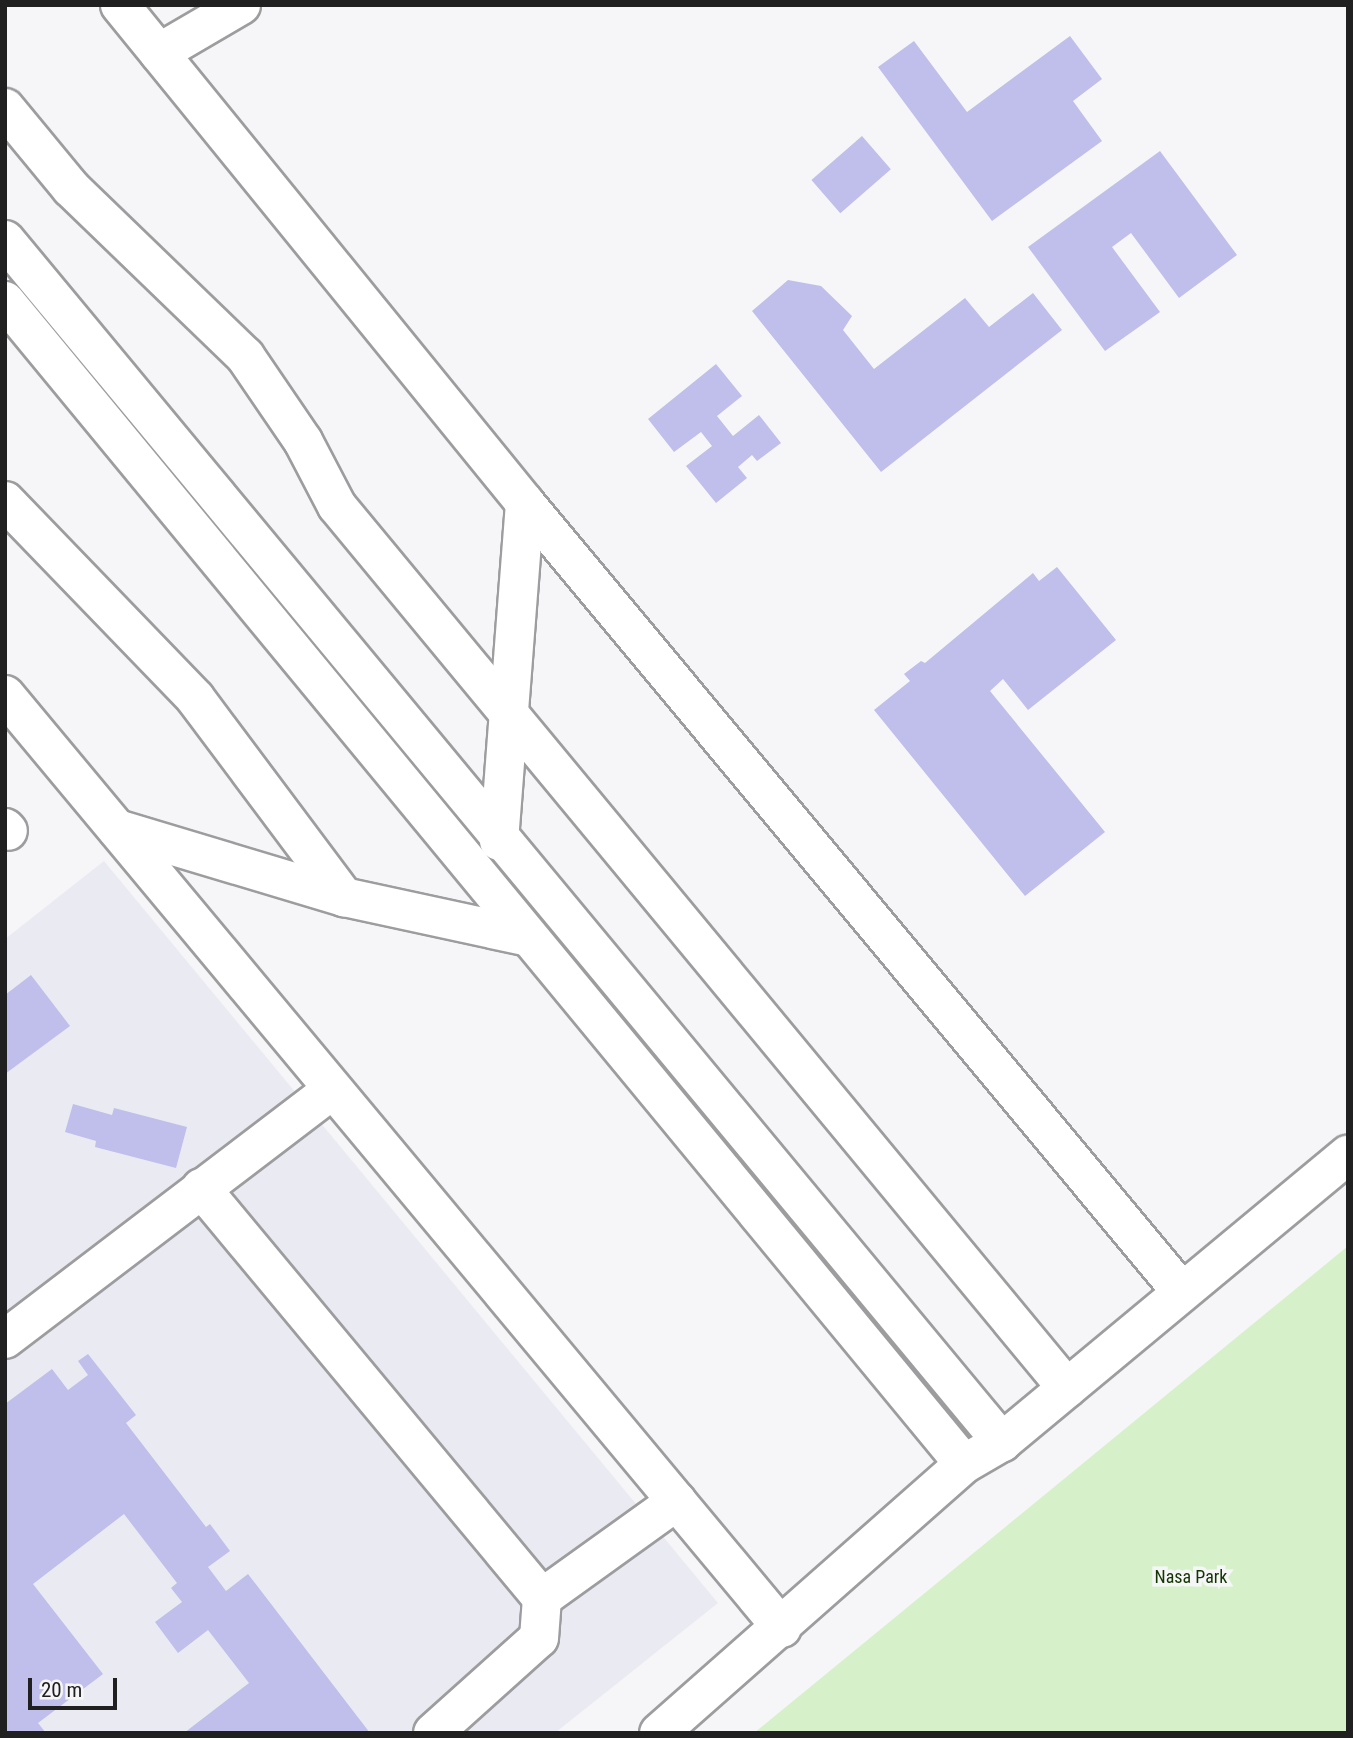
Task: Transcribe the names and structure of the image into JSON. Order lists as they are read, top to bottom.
{
  "parks": ["Nasa Park"],
  "scale_bar": "20 m"
}
